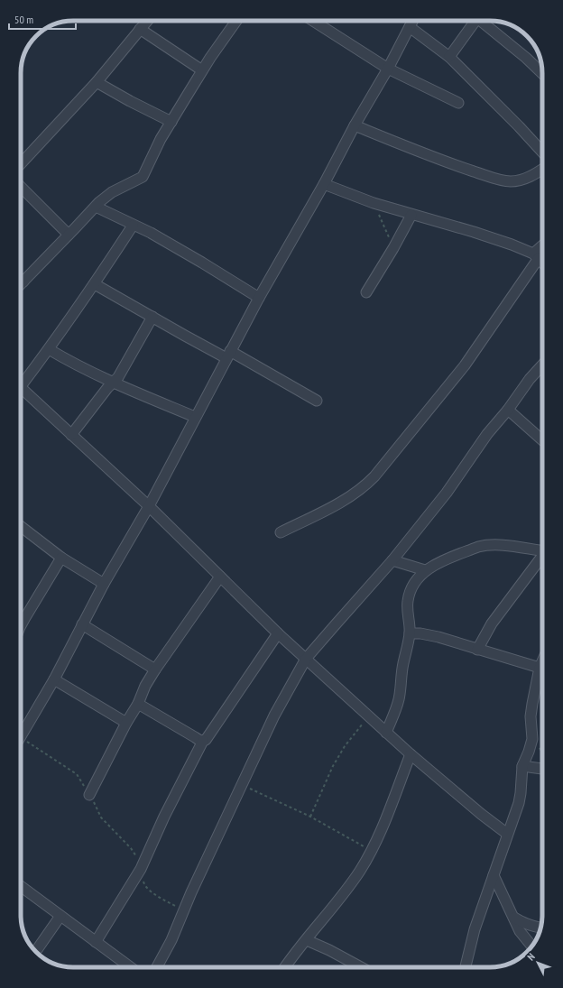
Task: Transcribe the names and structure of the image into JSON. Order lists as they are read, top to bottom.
{
  "scale_bar": "50 m",
  "north": "top left"
}
